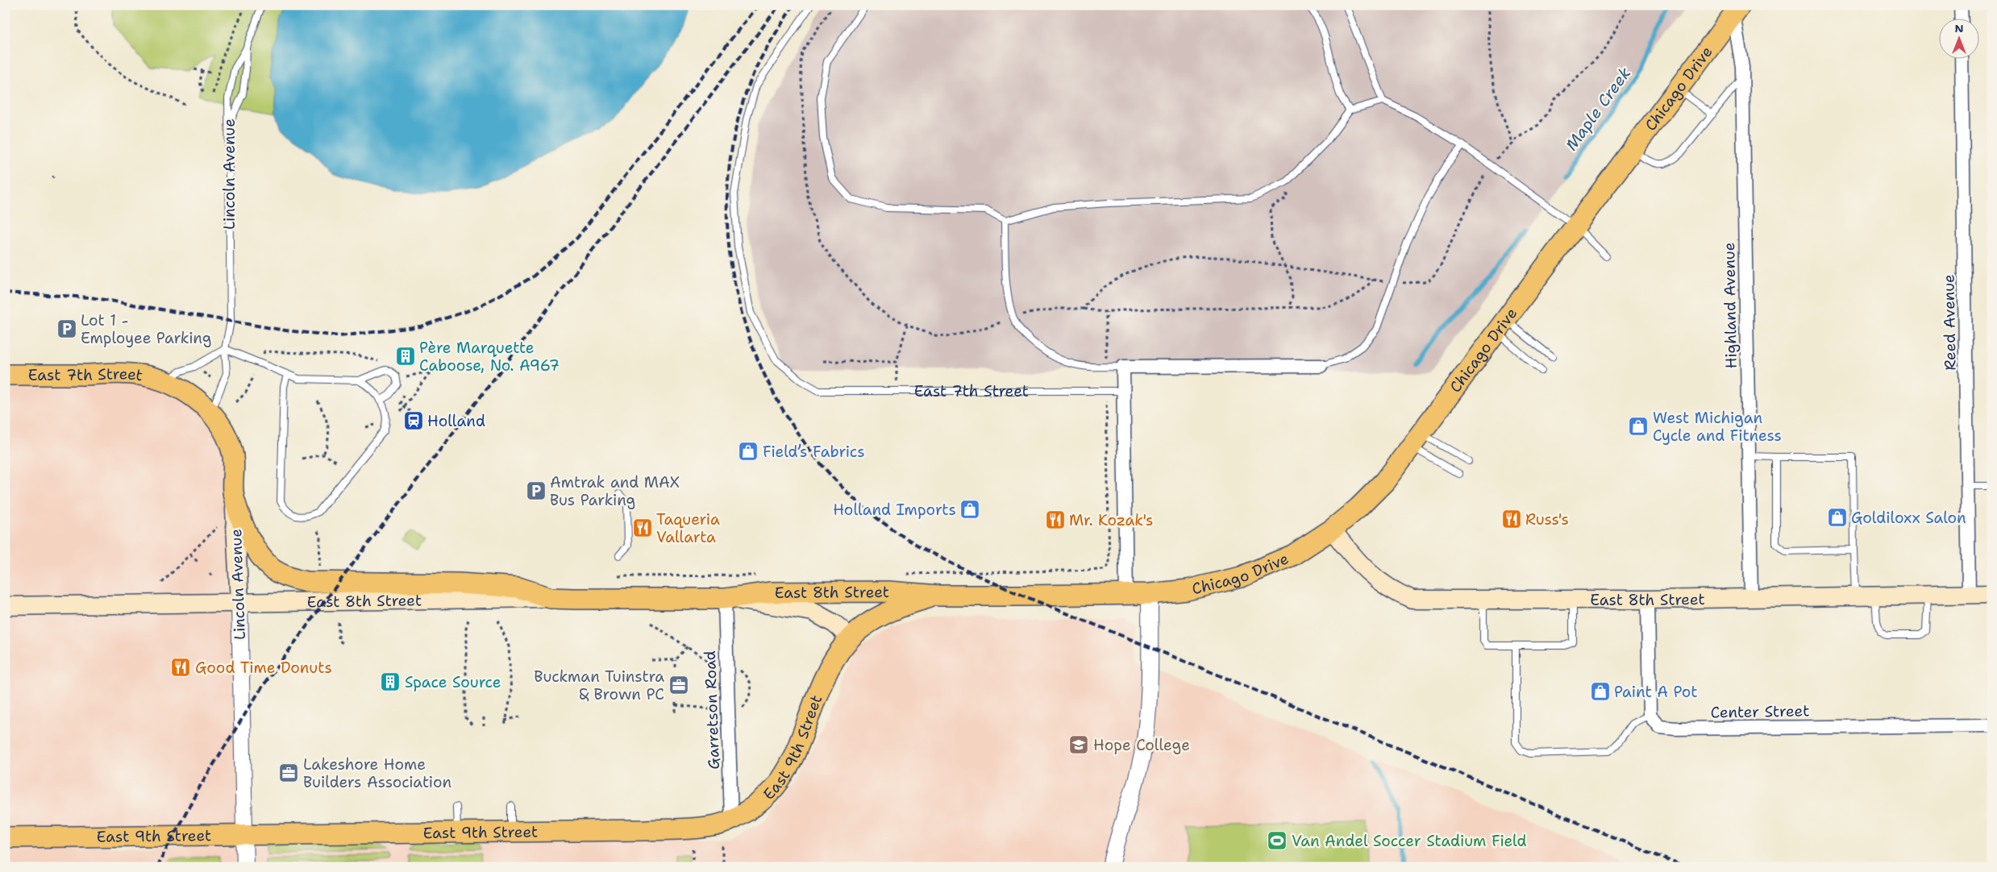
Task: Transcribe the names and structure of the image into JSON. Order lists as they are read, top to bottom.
{
  "streets": {
    "main road": [
      "Chicago Drive",
      "Lincoln Avenue",
      "East 7th Street",
      "East 8th Street",
      "East 9th Street"
    ],
    "street": [
      "Highland Avenue",
      "Reed Avenue",
      "Garretson Road",
      "Center Street"
    ]
  },
  "crossings": [
    ["Chicago Drive", "Highland Avenue"],
    ["Chicago Drive", "East 8th Street"],
    ["Lincoln Avenue", "East 7th Street"],
    ["Lincoln Avenue", "East 8th Street"],
    ["Lincoln Avenue", "East 9th Street"],
    ["Highland Avenue", "East 8th Street"],
    ["Reed Avenue", "East 8th Street"],
    ["East 8th Street", "Garretson Road"],
    ["East 8th Street", "East 9th Street"],
    ["Garretson Road", "East 9th Street"]
  ],
  "water": ["Maple Creek"],
  "places": {
    "parking": ["Lot 1 - Employee Parking", "Amtrak and MAX Bus Parking"],
    "building": ["Père Marquette Caboose, No. A967", "Space Source"],
    "station": ["Holland"],
    "shop": [
      "West Michigan Cycle and Fitness",
      "Field’s Fabrics",
      "Holland Imports",
      "Goldiloxx Salon",
      "Paint A Pot"
    ],
    "restaurant": [
      "Russ's",
      "Mr. Kozak's",
      "Taqueria Vallarta",
      "Good Time Donuts"
    ],
    "office": ["Buckman Tuinstra & Brown PC", "Lakeshore Home Builders Association"],
    "school or university": ["Hope College"],
    "sports": ["Van Andel Soccer Stadium Field"]
  },
  "north": "top"
}
